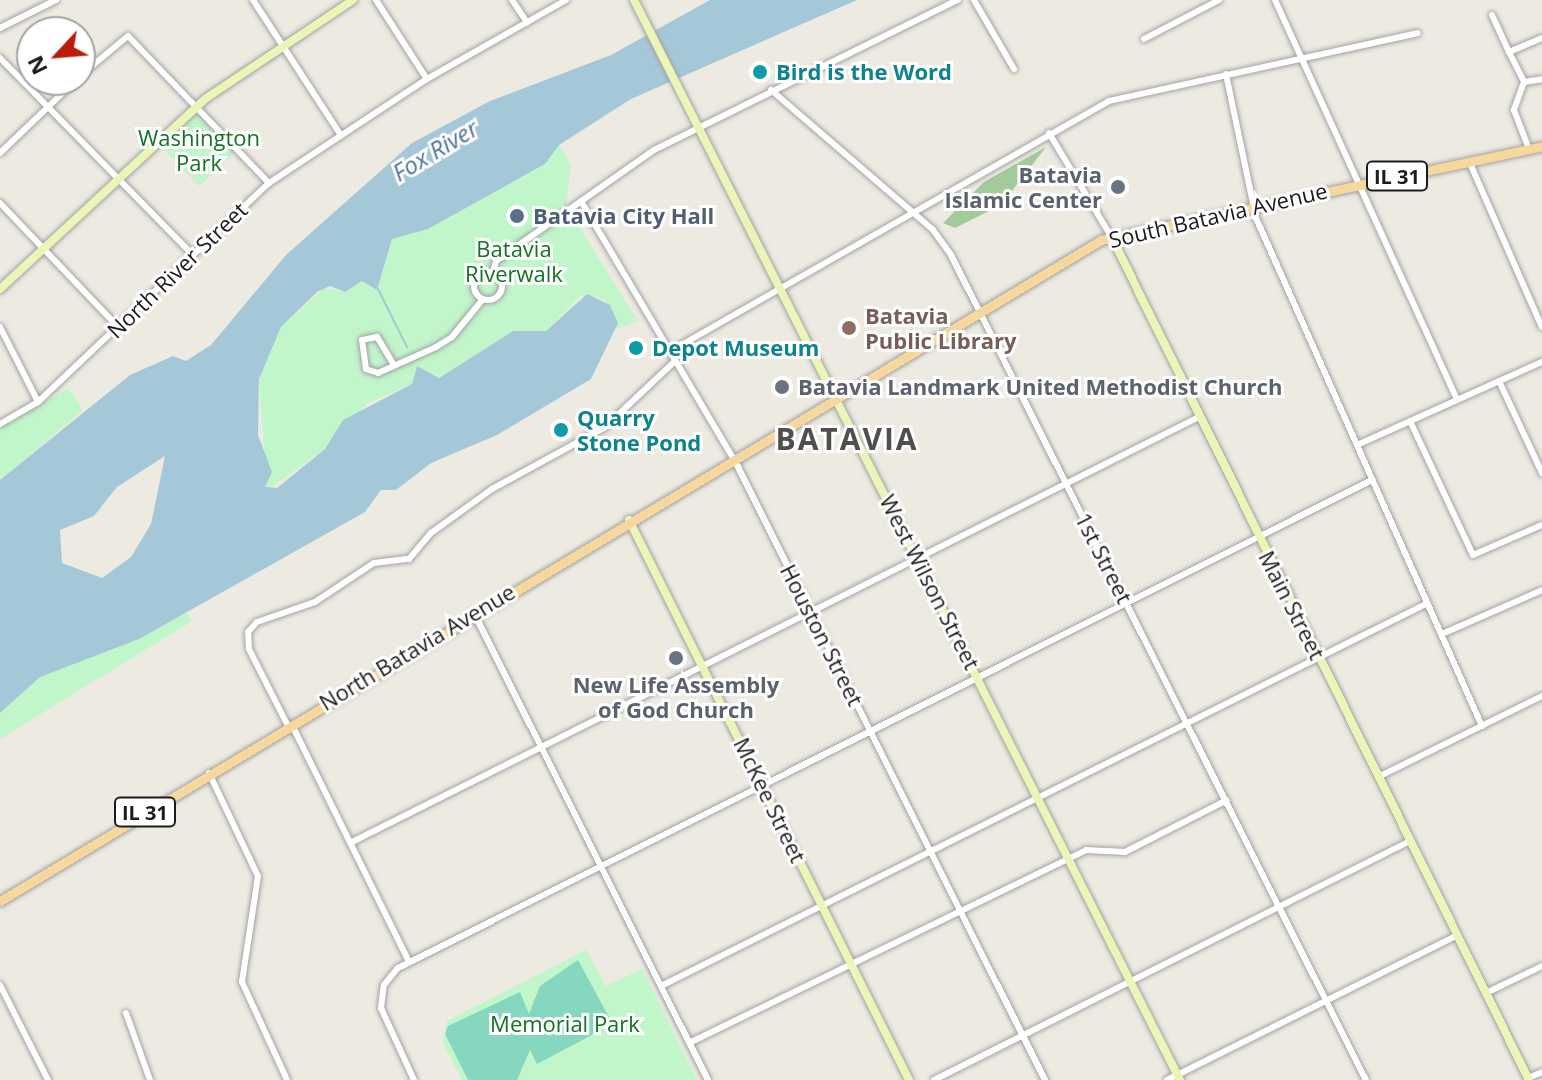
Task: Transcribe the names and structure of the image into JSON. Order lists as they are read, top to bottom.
{
  "streets": {
    "main road": [
      "IL 31",
      "South Batavia Avenue",
      "West Wilson Street",
      "Main Street",
      "North Batavia Avenue",
      "McKee Street"
    ],
    "street": ["North River Street", "1st Street", "Houston Street"]
  },
  "crossings": [
    ["South Batavia Avenue", "1st Street"],
    ["South Batavia Avenue", "West Wilson Street"],
    ["South Batavia Avenue", "Main Street"],
    ["South Batavia Avenue", "North Batavia Avenue"],
    ["West Wilson Street", "North Batavia Avenue"],
    ["Houston Street", "North Batavia Avenue"],
    ["North Batavia Avenue", "McKee Street"]
  ],
  "districts": ["BATAVIA"],
  "water": ["Fox River"],
  "parks": ["Washington Park", "Batavia Riverwalk", "Memorial Park"],
  "places": [
    "Bird is the Word",
    "Batavia Islamic Center",
    "Batavia City Hall",
    "Batavia Public Library",
    "Depot Museum",
    "Batavia Landmark United Methodist Church",
    "Quarry Stone Pond",
    "New Life Assembly of God Church"
  ],
  "north": "bottom left"
}
